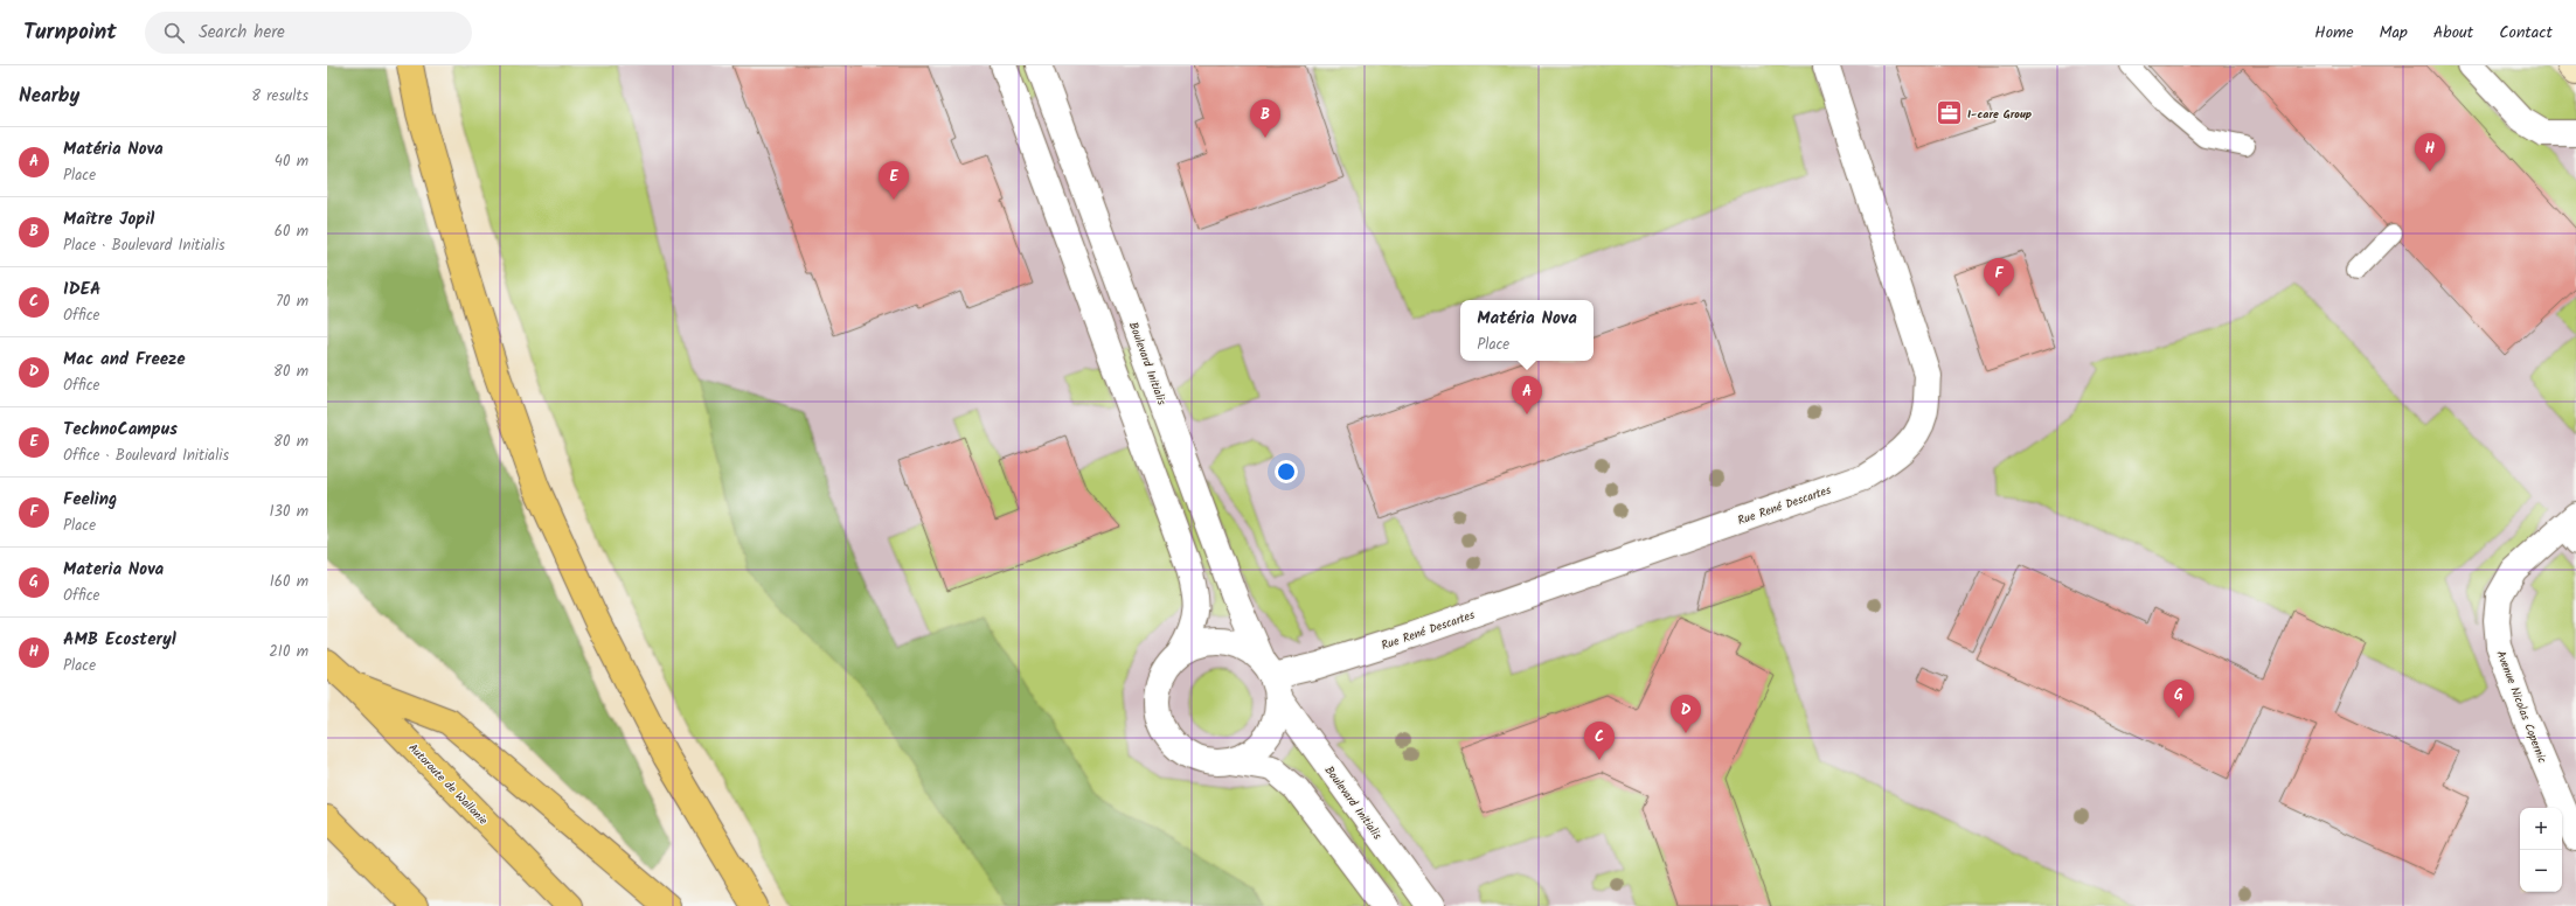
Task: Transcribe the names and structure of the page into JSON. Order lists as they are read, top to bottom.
{
  "streets": {
    "highway": ["Autoroute de Wallonie"],
    "street": ["Boulevard Initialis", "Rue René Descartes", "Avenue Nicolas Copernic"]
  },
  "crossings": [
    ["Boulevard Initialis", "Rue René Descartes"]
  ],
  "places": {
    "office": ["I-care Group"]
  },
  "page": {
    "header": "Turnpoint",
    "search": "Search here",
    "nav": [
      "Home",
      "Map",
      "About",
      "Contact"
    ],
    "heading": ["Nearby", "8 results"],
    "pins": [
      "B",
      "H",
      "E",
      "F",
      "A",
      "G",
      "D",
      "C"
    ],
    "list": [
      {
        "mark": "A",
        "name": "Matéria Nova",
        "note": "Place",
        "value": "40 m"
      },
      {
        "mark": "B",
        "name": "Maître Jopil",
        "note": "Place · Boulevard Initialis",
        "value": "60 m"
      },
      {
        "mark": "C",
        "name": "IDEA",
        "note": "Office",
        "value": "70 m"
      },
      {
        "mark": "D",
        "name": "Mac and Freeze",
        "note": "Office",
        "value": "80 m"
      },
      {
        "mark": "E",
        "name": "TechnoCampus",
        "note": "Office · Boulevard Initialis",
        "value": "80 m"
      },
      {
        "mark": "F",
        "name": "Feeling",
        "note": "Place",
        "value": "130 m"
      },
      {
        "mark": "G",
        "name": "Materia Nova",
        "note": "Office",
        "value": "160 m"
      },
      {
        "mark": "H",
        "name": "AMB Ecosteryl",
        "note": "Place",
        "value": "210 m"
      }
    ],
    "popup": ["Matéria Nova", "Place"],
    "map_buttons": ["+", "−"]
  }
}
